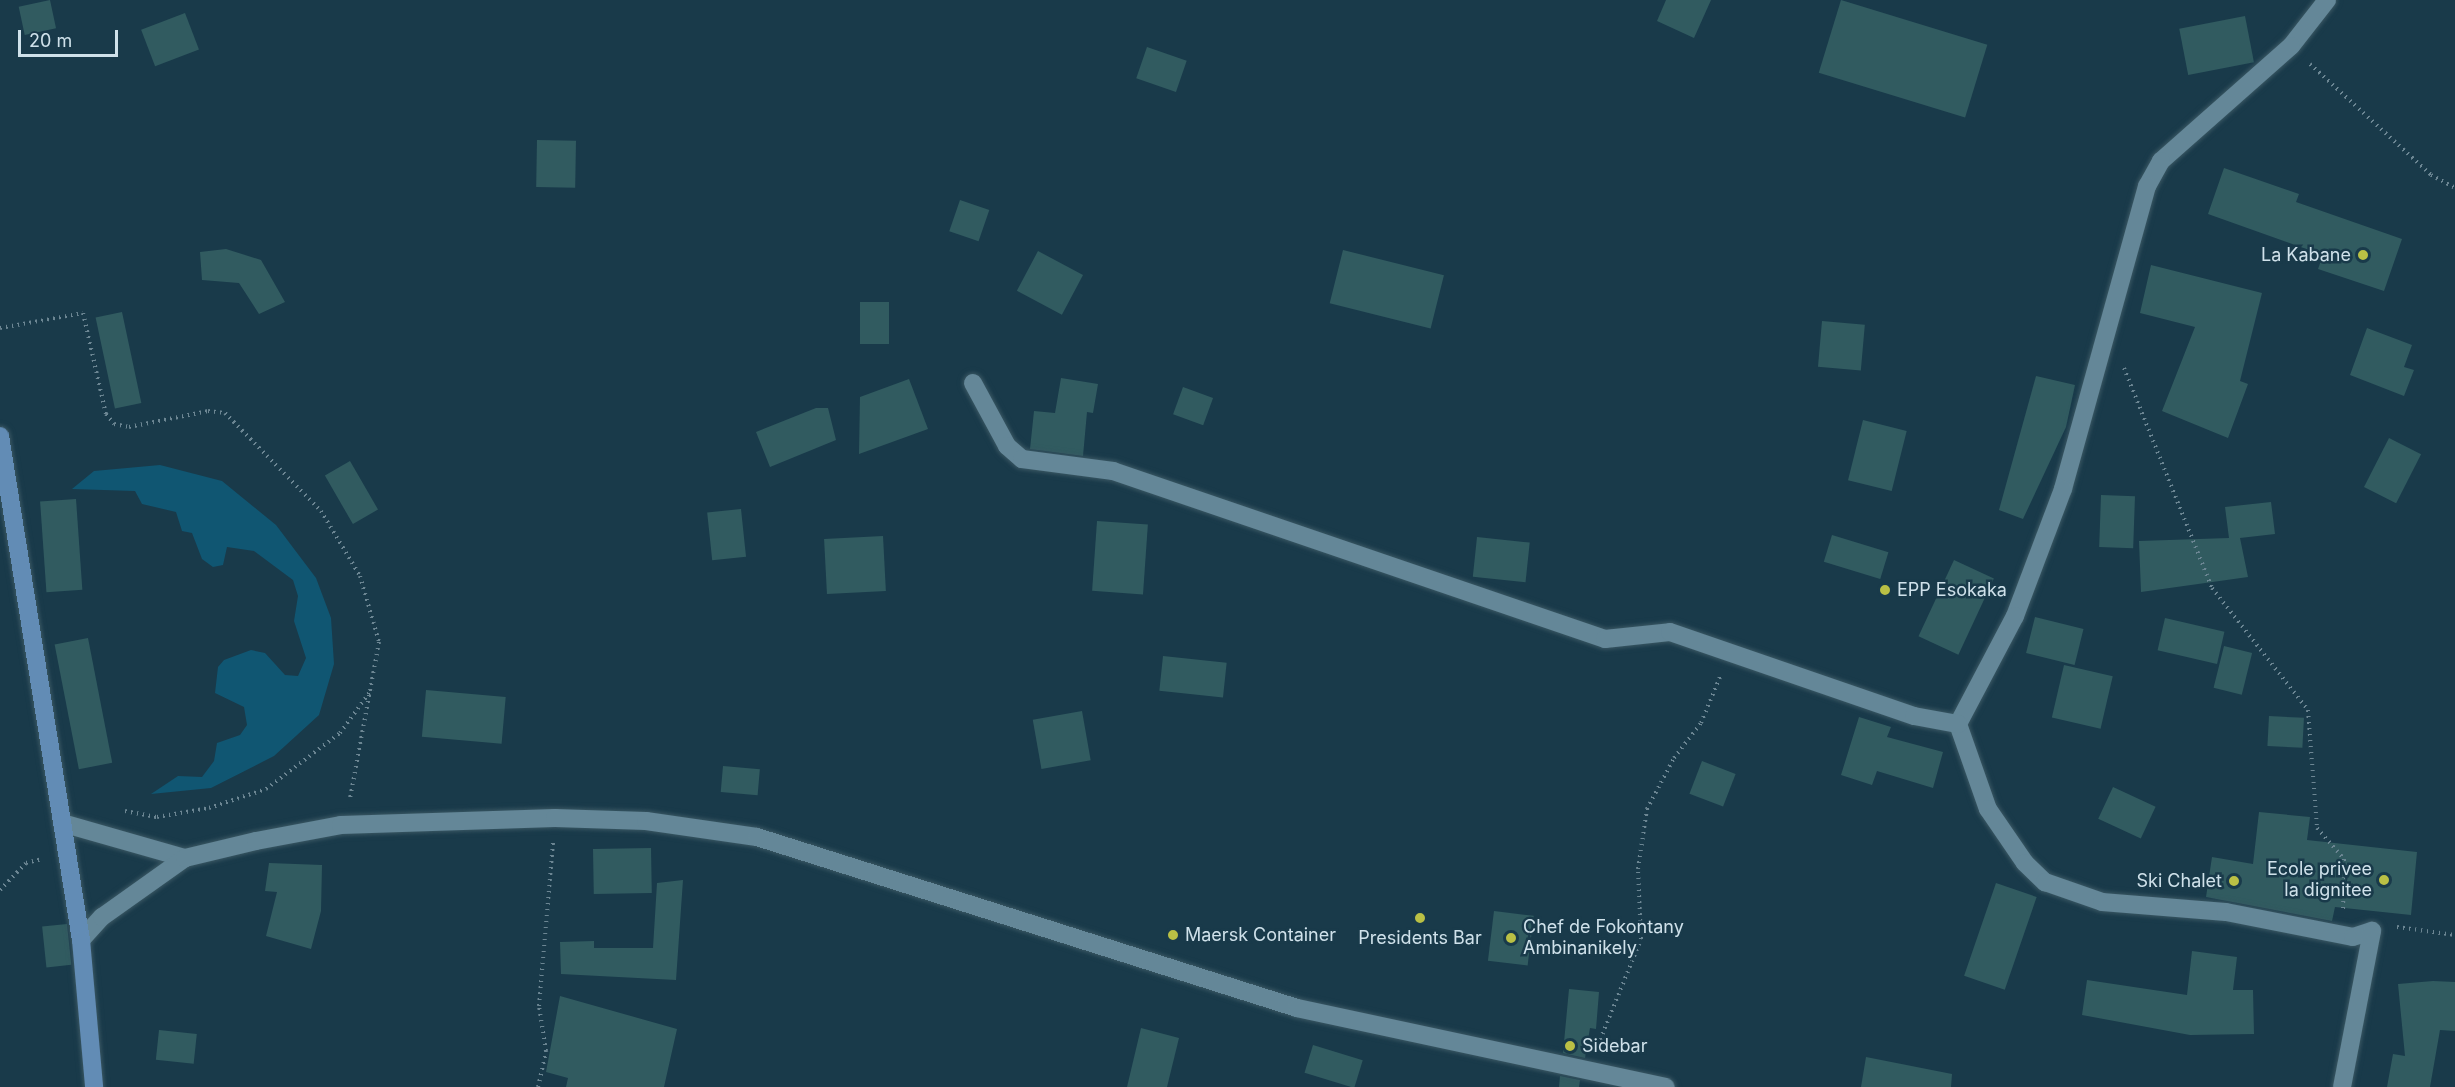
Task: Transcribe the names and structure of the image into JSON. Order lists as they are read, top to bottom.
{
  "places": [
    "La Kabane",
    "EPP Esokaka",
    "Ecole privee la dignitee",
    "Ski Chalet",
    "Presidents Bar",
    "Maersk Container",
    "Chef de Fokontany Ambinanikely",
    "Sidebar"
  ],
  "scale_bar": "20 m"
}
